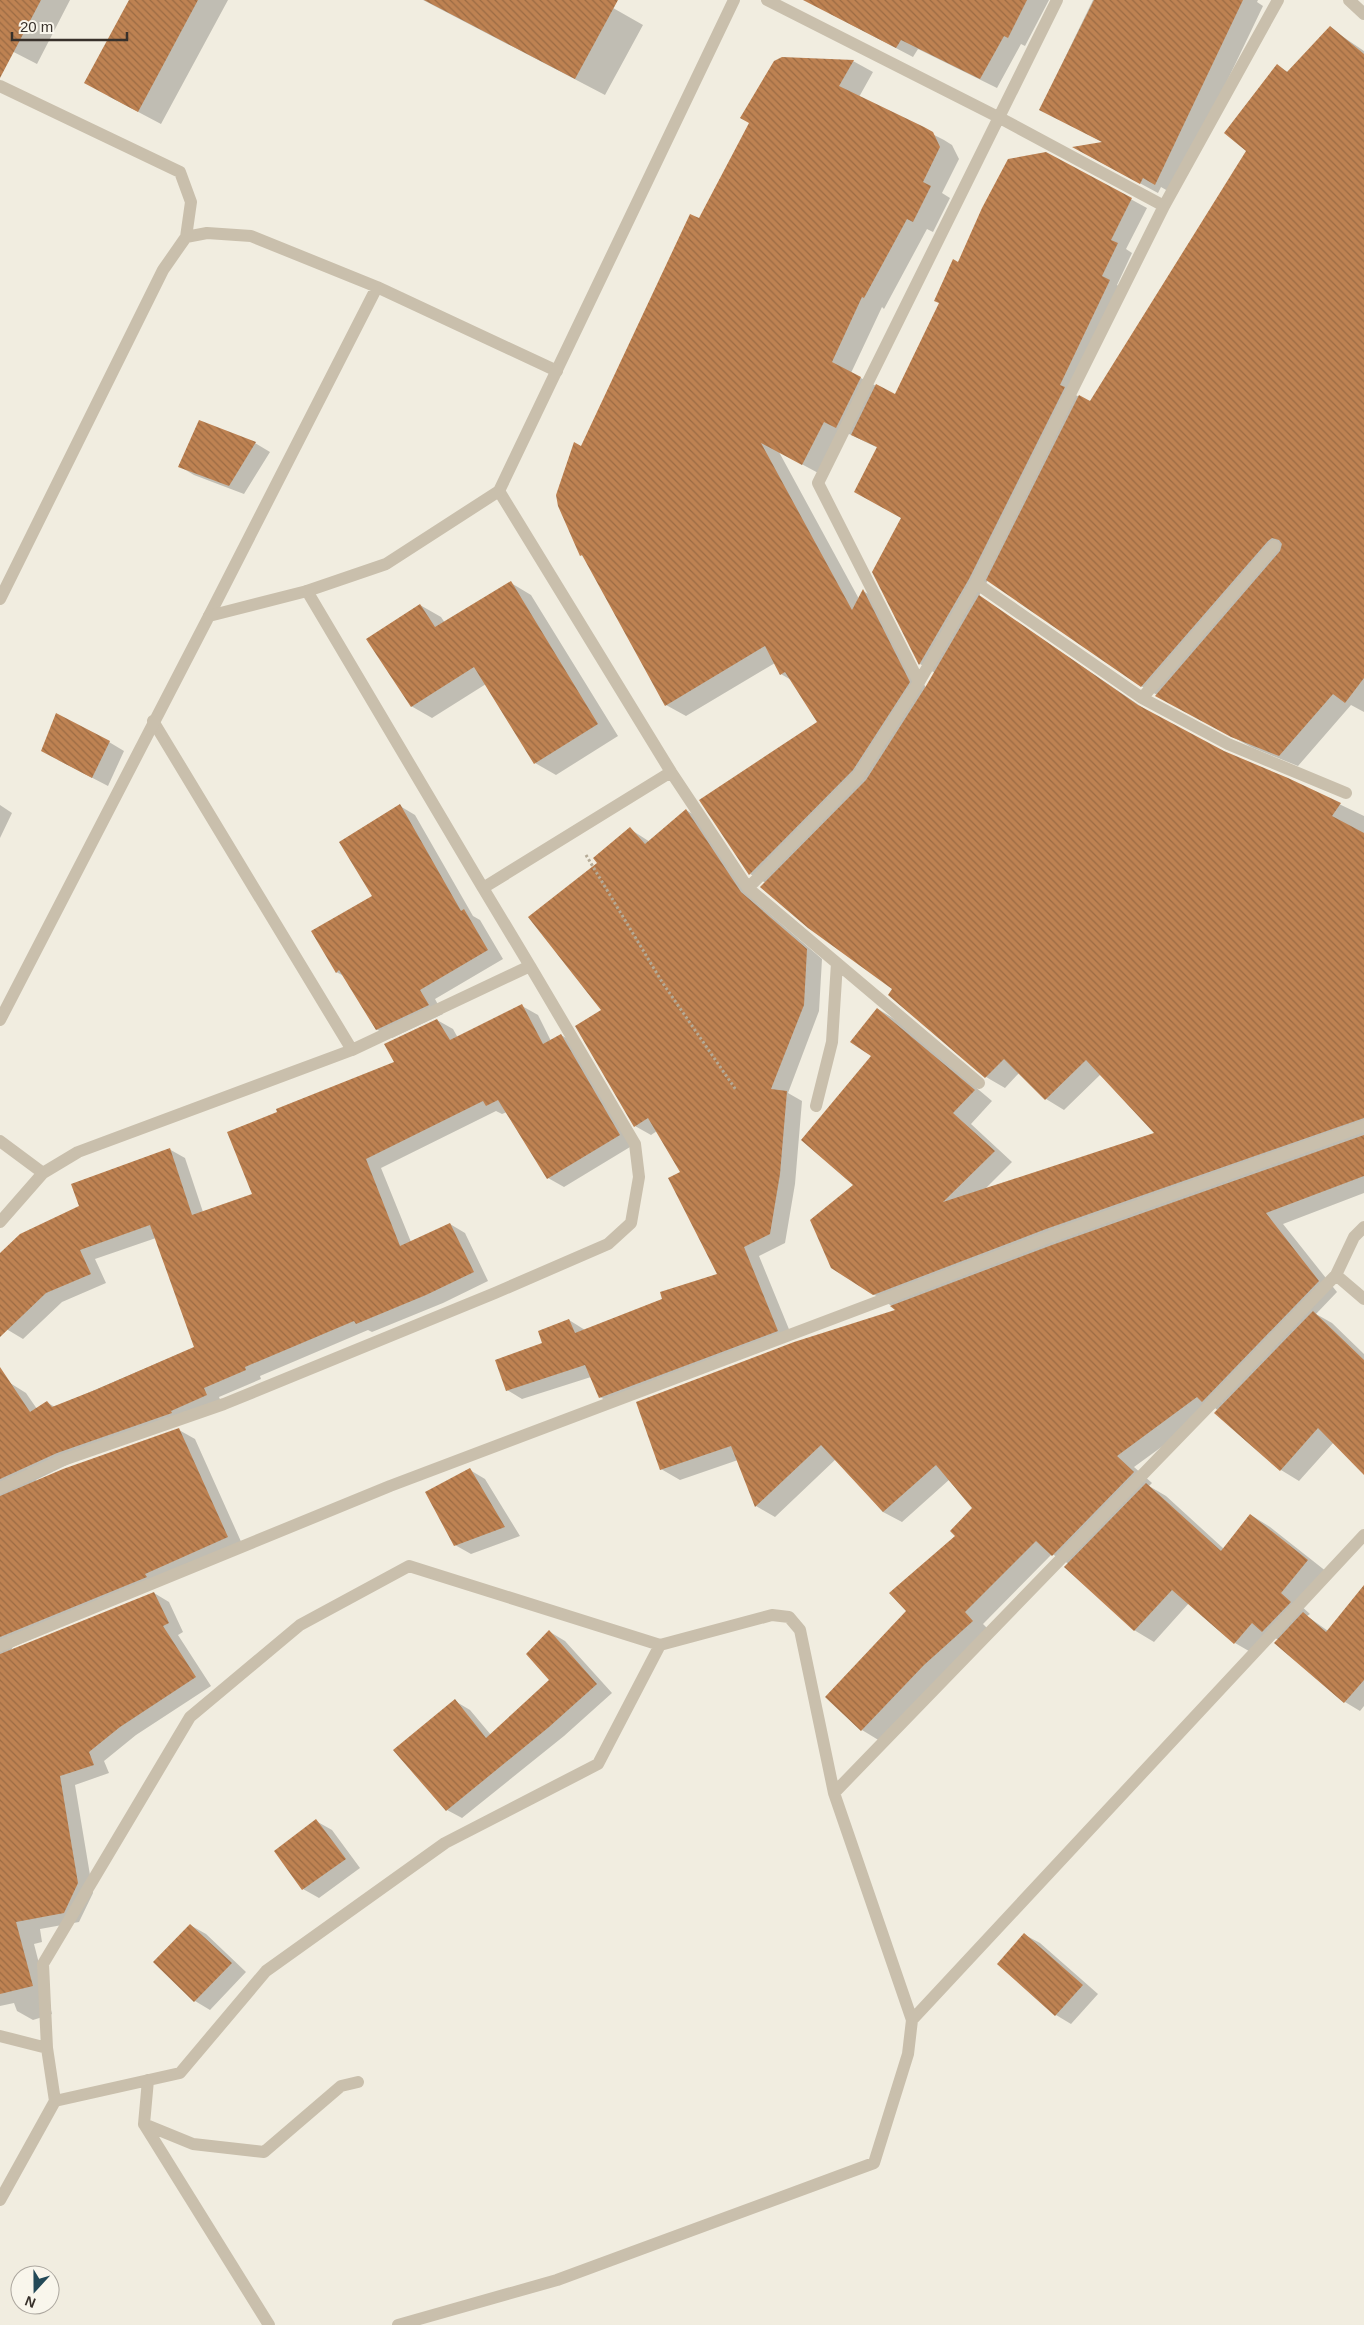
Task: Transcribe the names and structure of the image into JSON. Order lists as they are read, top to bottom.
{
  "scale_bar": "20 m",
  "north": "bottom"
}
